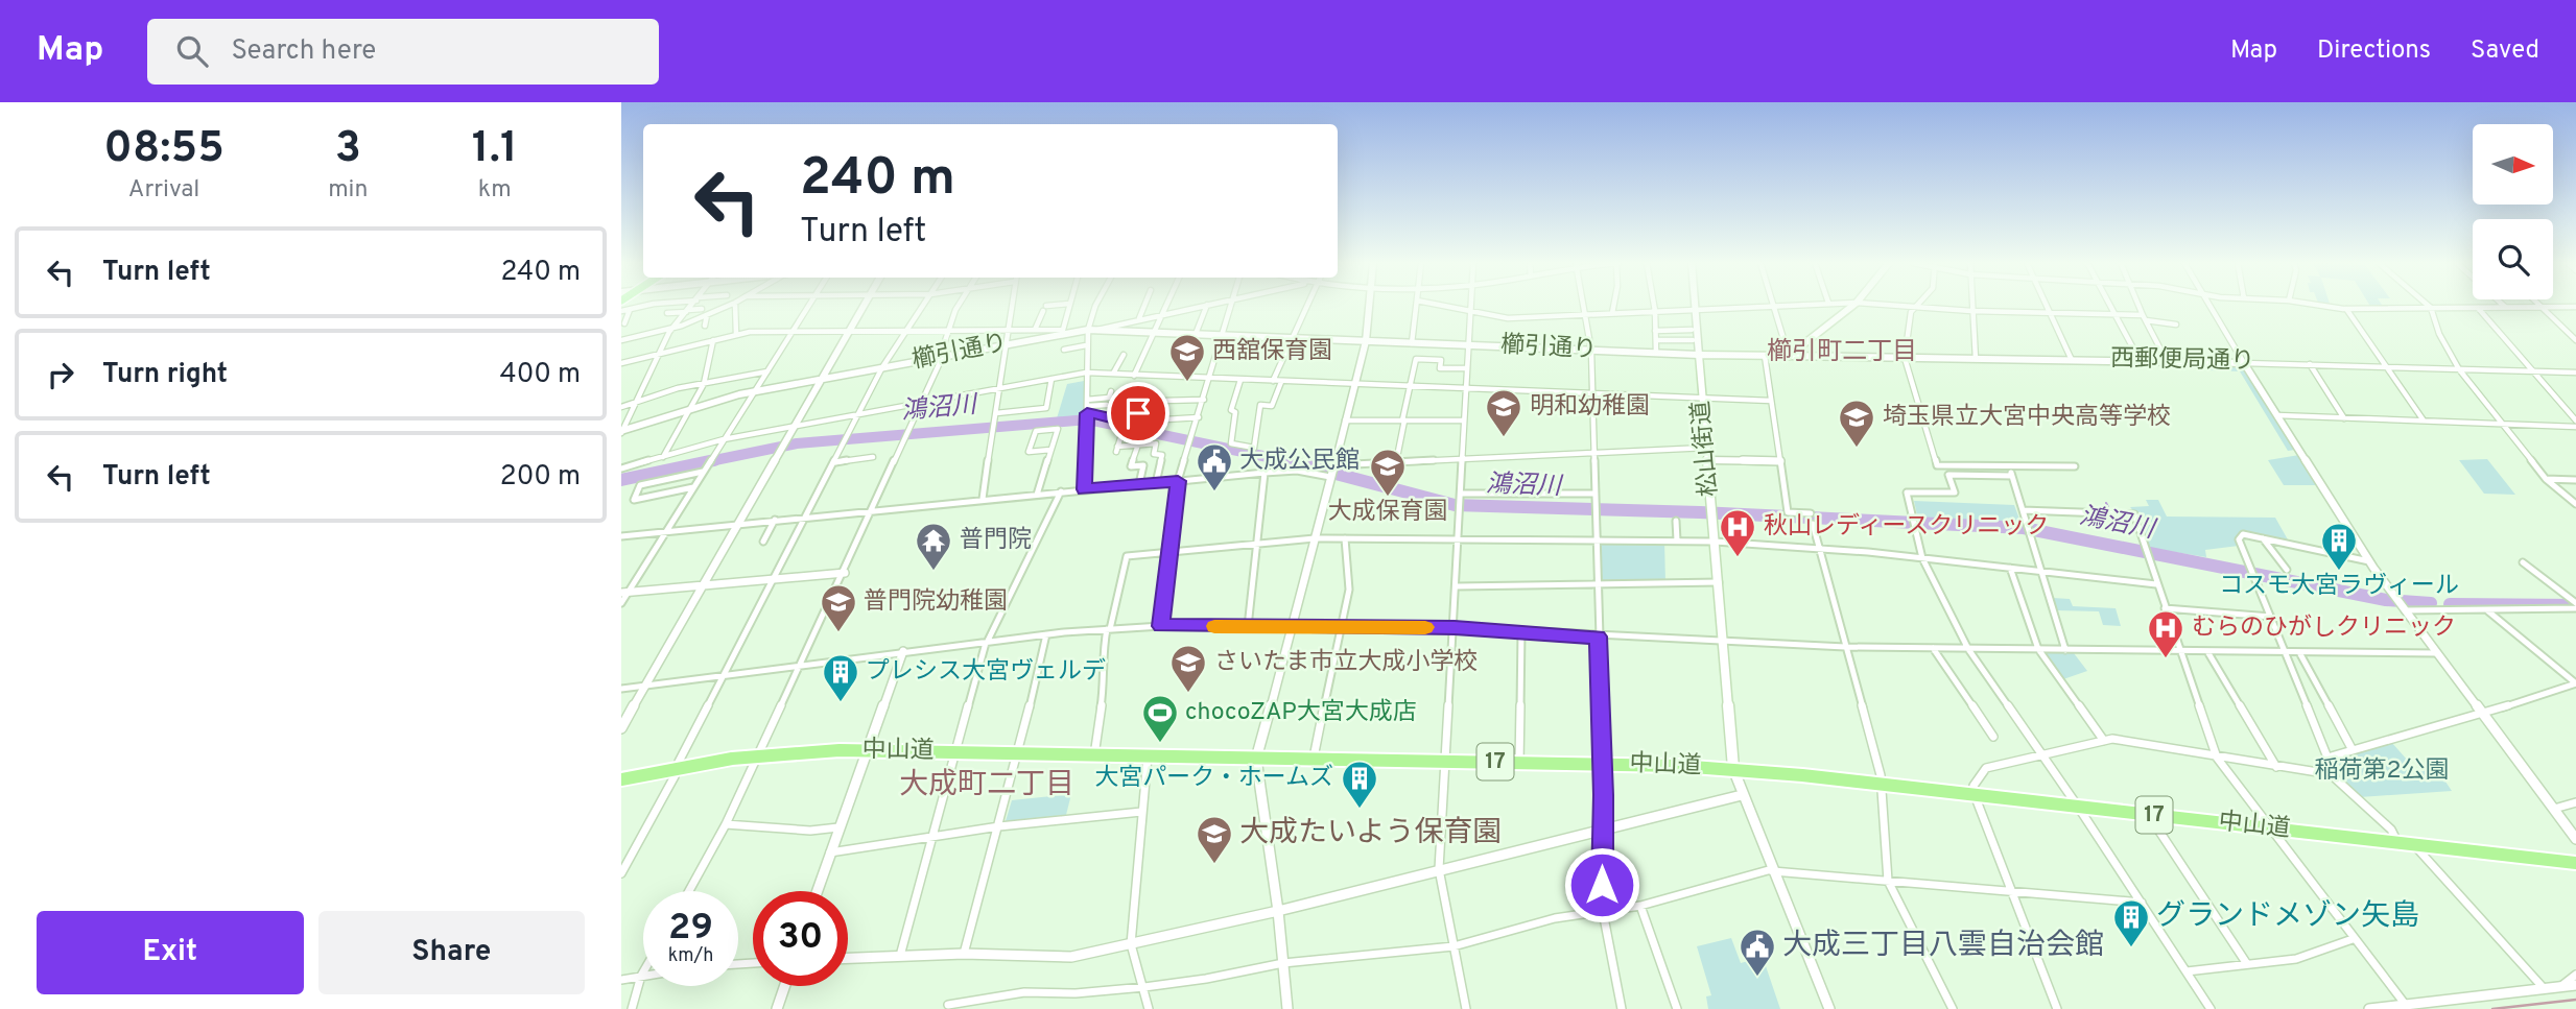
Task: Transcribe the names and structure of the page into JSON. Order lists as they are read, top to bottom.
{
  "streets": {
    "highway": ["中山道", "17"],
    "main road": ["松山街道"],
    "street": ["櫛引通り", "西郵便局通り"]
  },
  "crossings": [
    ["櫛引通り", "松山街道"],
    ["松山街道", "中山道"]
  ],
  "districts": ["櫛引町二丁目", "大成町二丁目"],
  "water": ["鴻沼川"],
  "parks": ["稲荷第2公園"],
  "places": {
    "school or university": [
      "西舘保育園",
      "明和幼稚園",
      "埼玉県立大宮中央高等学校",
      "大成保育園",
      "普門院幼稚園",
      "さいたま市立大成小学校",
      "大成たいよう保育園"
    ],
    "public building": ["大成公民館", "大成三丁目八雲自治会館"],
    "hospital": ["秋山レディースクリニック", "むらのひがしクリニック"],
    "temple": ["普門院"],
    "building": [
      "コスモ大宮ラヴィール",
      "プレシス大宮ヴェルデ",
      "大宮パーク・ホームズ",
      "グランドメゾン矢島"
    ],
    "sports": ["chocoZAP大宮大成店"]
  },
  "north": "right",
  "page": {
    "header": "Map",
    "search": "Search here",
    "nav": ["Map", "Directions", "Saved"],
    "eta": [
      "08:55",
      "Arrival",
      "3",
      "min",
      "1.1",
      "km"
    ],
    "turn": ["240 m", "Turn left"],
    "list": [
      {
        "name": "Turn left",
        "value": "240 m"
      },
      {
        "name": "Turn right",
        "value": "400 m"
      },
      {
        "name": "Turn left",
        "value": "200 m"
      }
    ],
    "speed": "29 km/h",
    "limit": "30",
    "buttons": ["Exit", "Share"]
  }
}
